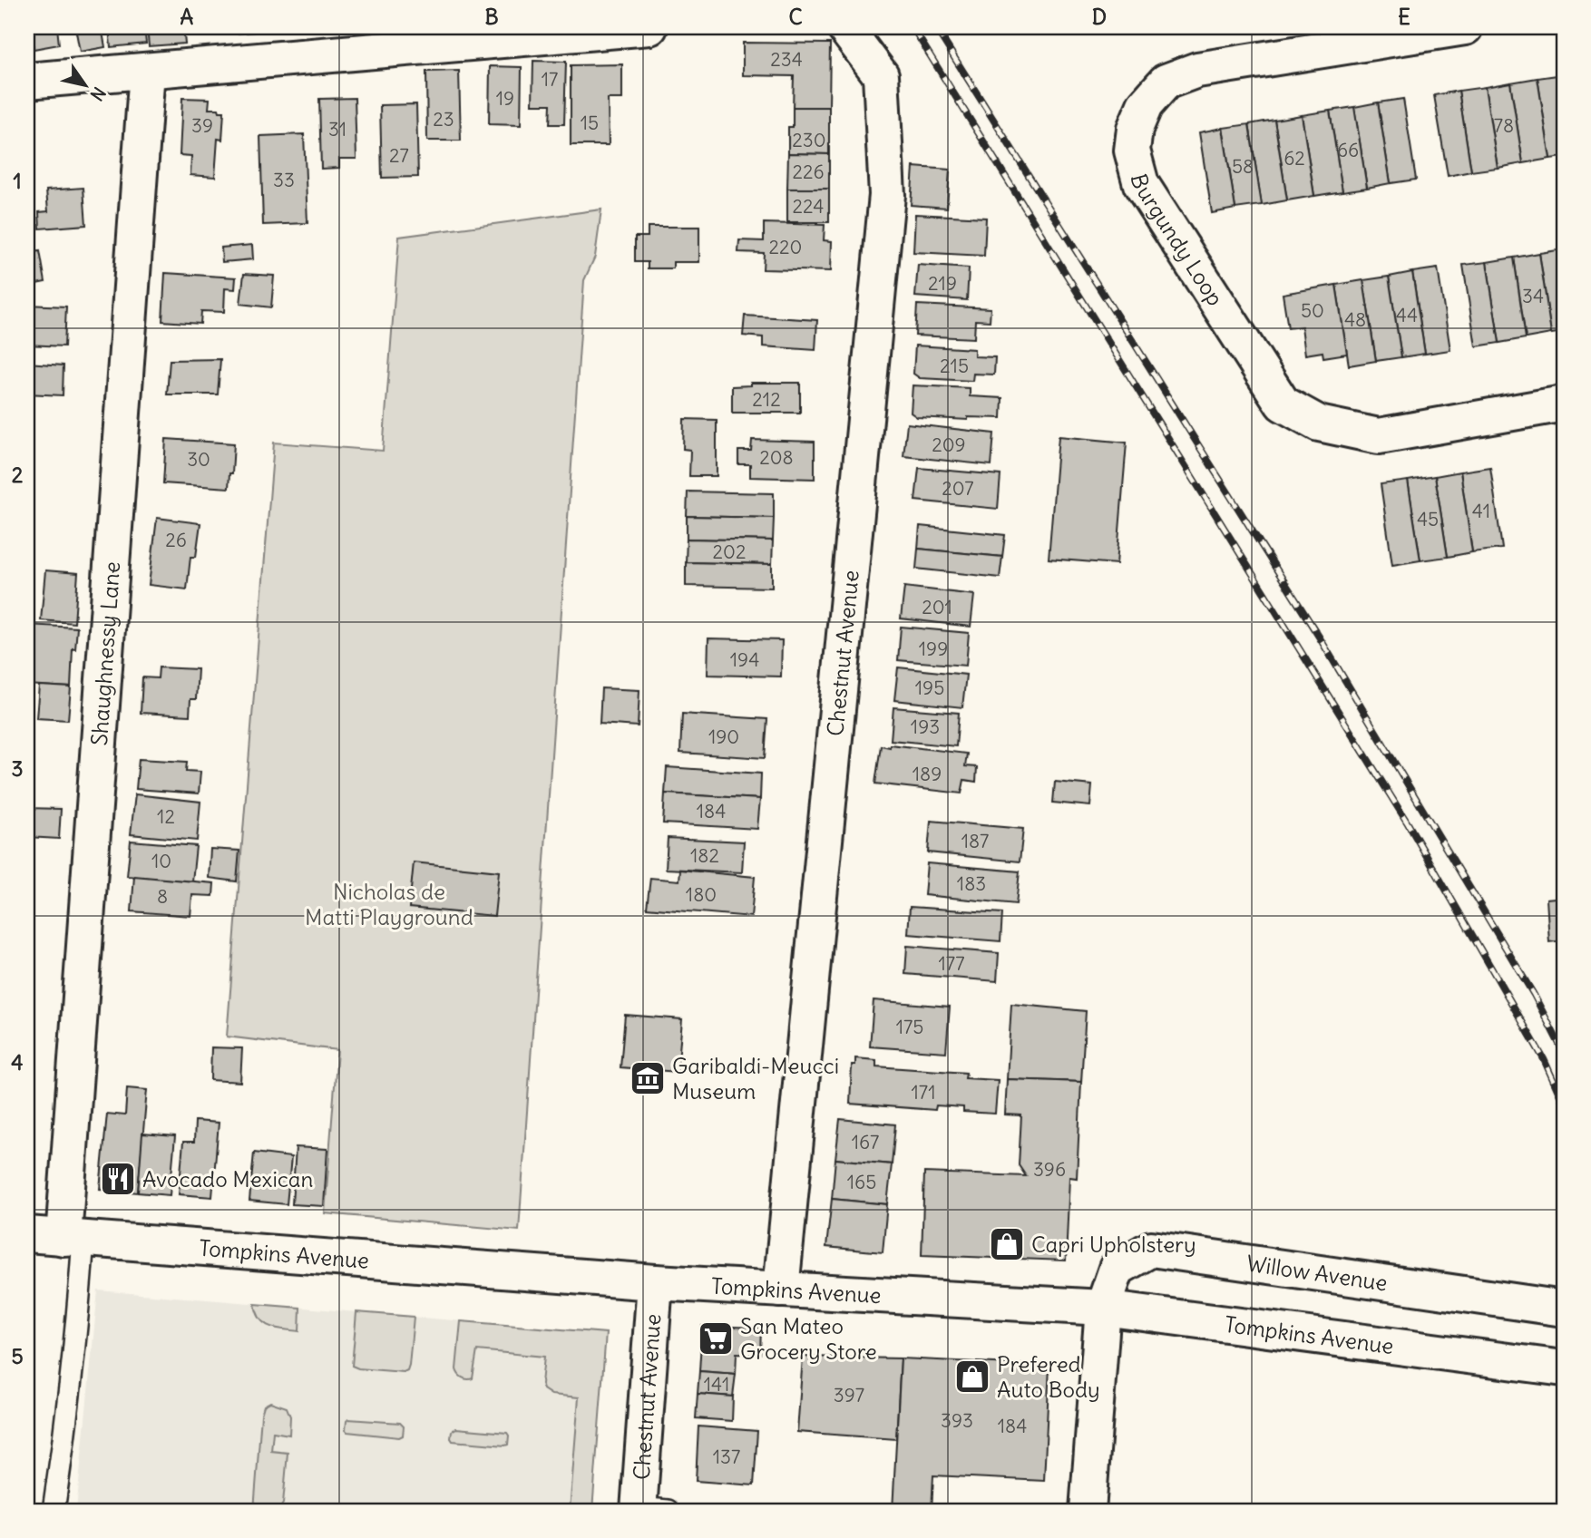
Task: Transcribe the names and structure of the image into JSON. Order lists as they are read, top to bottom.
{
  "streets": {
    "street": [
      "Burgundy Loop",
      "Chestnut Avenue",
      "Shaughnessy Lane",
      "Tompkins Avenue",
      "Willow Avenue"
    ]
  },
  "crossings": [
    ["Chestnut Avenue", "Tompkins Avenue"],
    ["Shaughnessy Lane", "Tompkins Avenue"],
    ["Tompkins Avenue", "Willow Avenue"]
  ],
  "parks": ["Nicholas de Matti Playground"],
  "places": {
    "museum": ["Garibaldi-Meucci Museum"],
    "restaurant": ["Avocado Mexican"],
    "shop": ["Capri Upholstery", "Prefered Auto Body"],
    "supermarket": ["San Mateo Grocery Store"]
  },
  "house_numbers": [
    "234",
    "17",
    "19",
    "23",
    "15",
    "39",
    "78",
    "31",
    "230",
    "66",
    "27",
    "62",
    "58",
    "226",
    "33",
    "224",
    "220",
    "219",
    "34",
    "50",
    "44",
    "48",
    "215",
    "212",
    "209",
    "208",
    "30",
    "207",
    "41",
    "45",
    "26",
    "202",
    "201",
    "199",
    "194",
    "195",
    "193",
    "190",
    "189",
    "184",
    "12",
    "187",
    "182",
    "10",
    "183",
    "180",
    "8",
    "177",
    "175",
    "171",
    "167",
    "396",
    "165",
    "141",
    "397",
    "393",
    "184",
    "137"
  ],
  "north": "bottom right",
  "grid": {
    "columns": [
      "A",
      "B",
      "C",
      "D",
      "E"
    ],
    "rows": [
      "1",
      "2",
      "3",
      "4",
      "5"
    ]
  }
}
